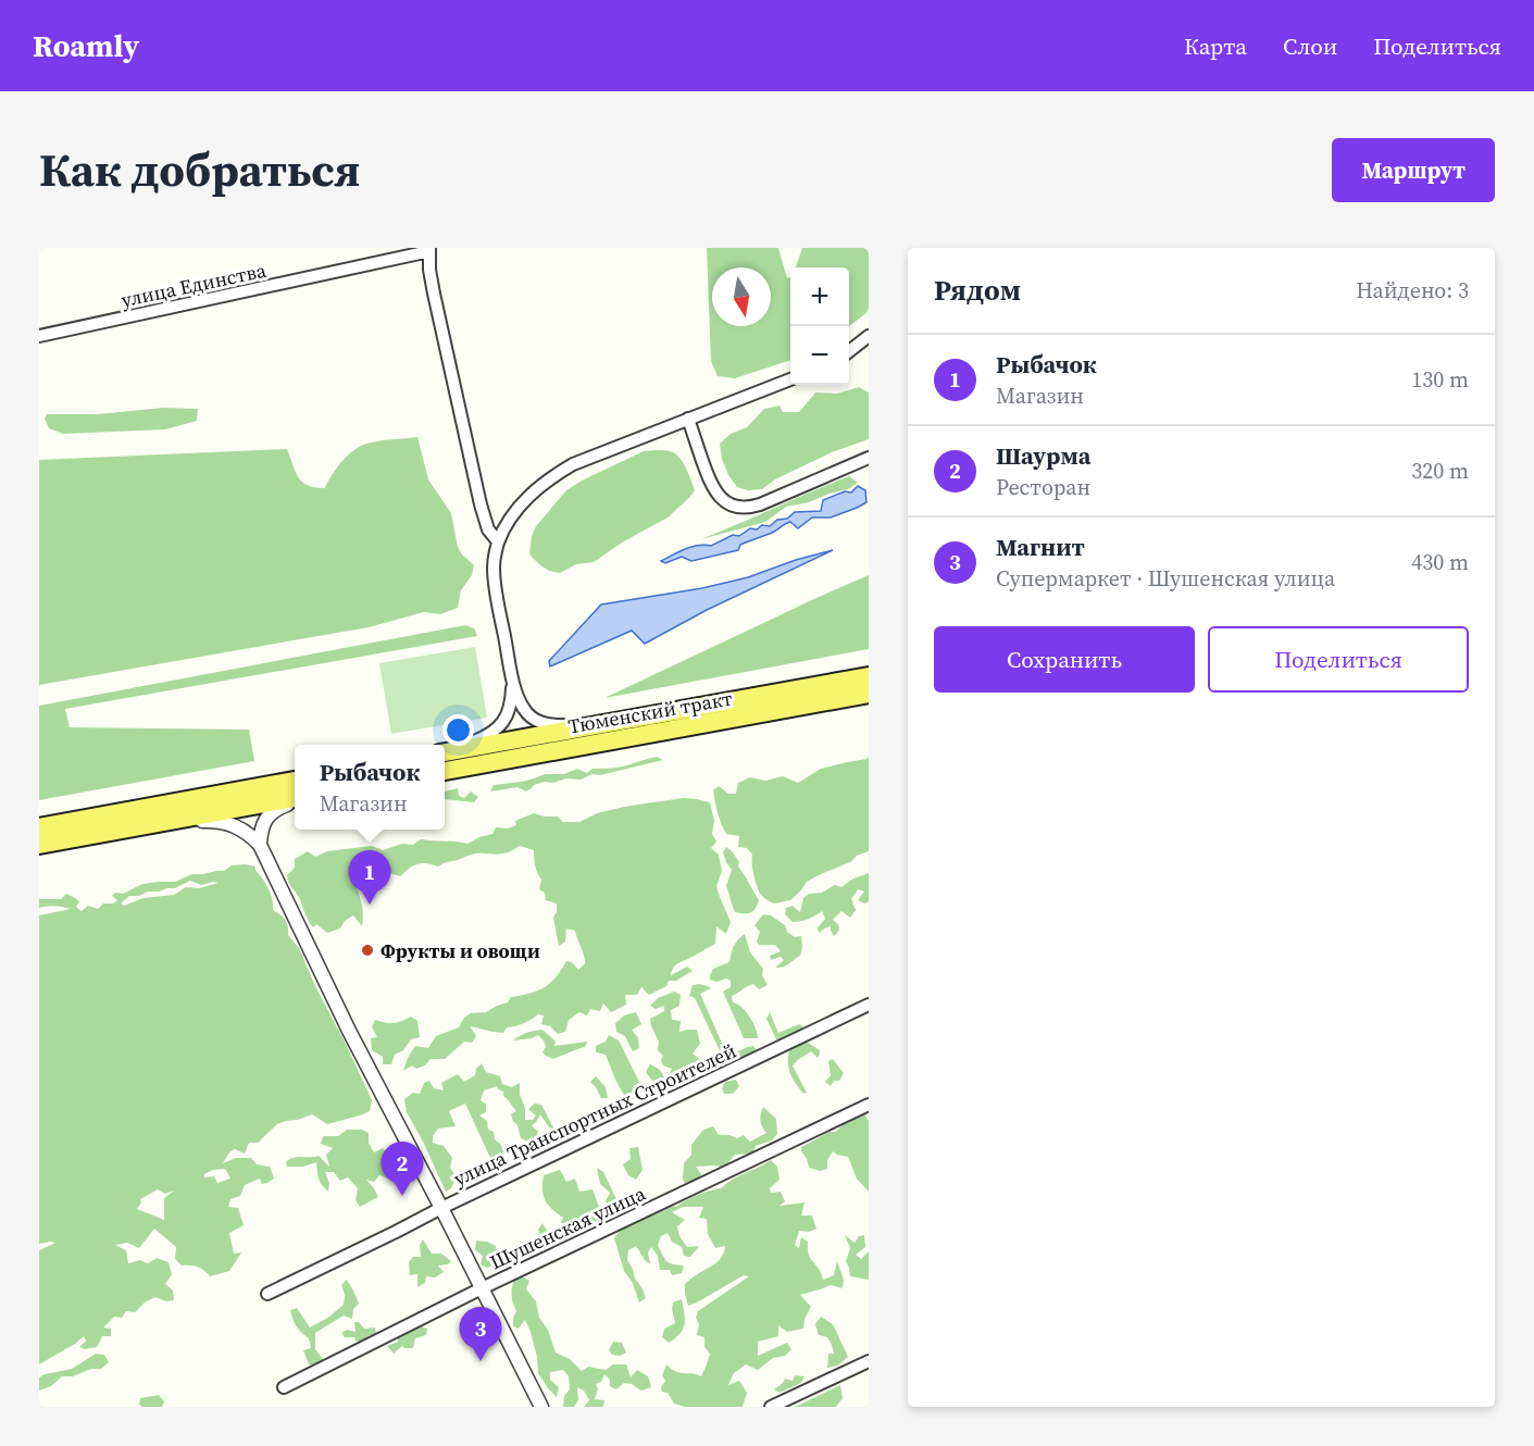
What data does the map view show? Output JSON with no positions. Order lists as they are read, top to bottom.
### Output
{
  "streets": {
    "main road": ["Тюменский тракт"],
    "street": ["улица Единства", "улица Транспортных Строителей", "Шушенская улица"]
  },
  "places": ["Фрукты и овощи"],
  "north": "bottom",
  "page": {
    "header": "Roamly",
    "nav": ["Карта", "Слои", "Поделиться"],
    "title": "Как добраться",
    "buttons": [
      "Маршрут",
      ["Сохранить", "Поделиться"]
    ],
    "heading": ["Рядом", "Найдено: 3"],
    "map_buttons": ["+", "−"],
    "list": [
      {
        "mark": "1",
        "name": "Рыбачок",
        "note": "Магазин",
        "value": "130 m"
      },
      {
        "mark": "2",
        "name": "Шаурма",
        "note": "Ресторан",
        "value": "320 m"
      },
      {
        "mark": "3",
        "name": "Магнит",
        "note": "Супермаркет · Шушенская улица",
        "value": "430 m"
      }
    ],
    "popup": ["Рыбачок", "Магазин"],
    "pins": ["1", "2", "3"]
  }
}
